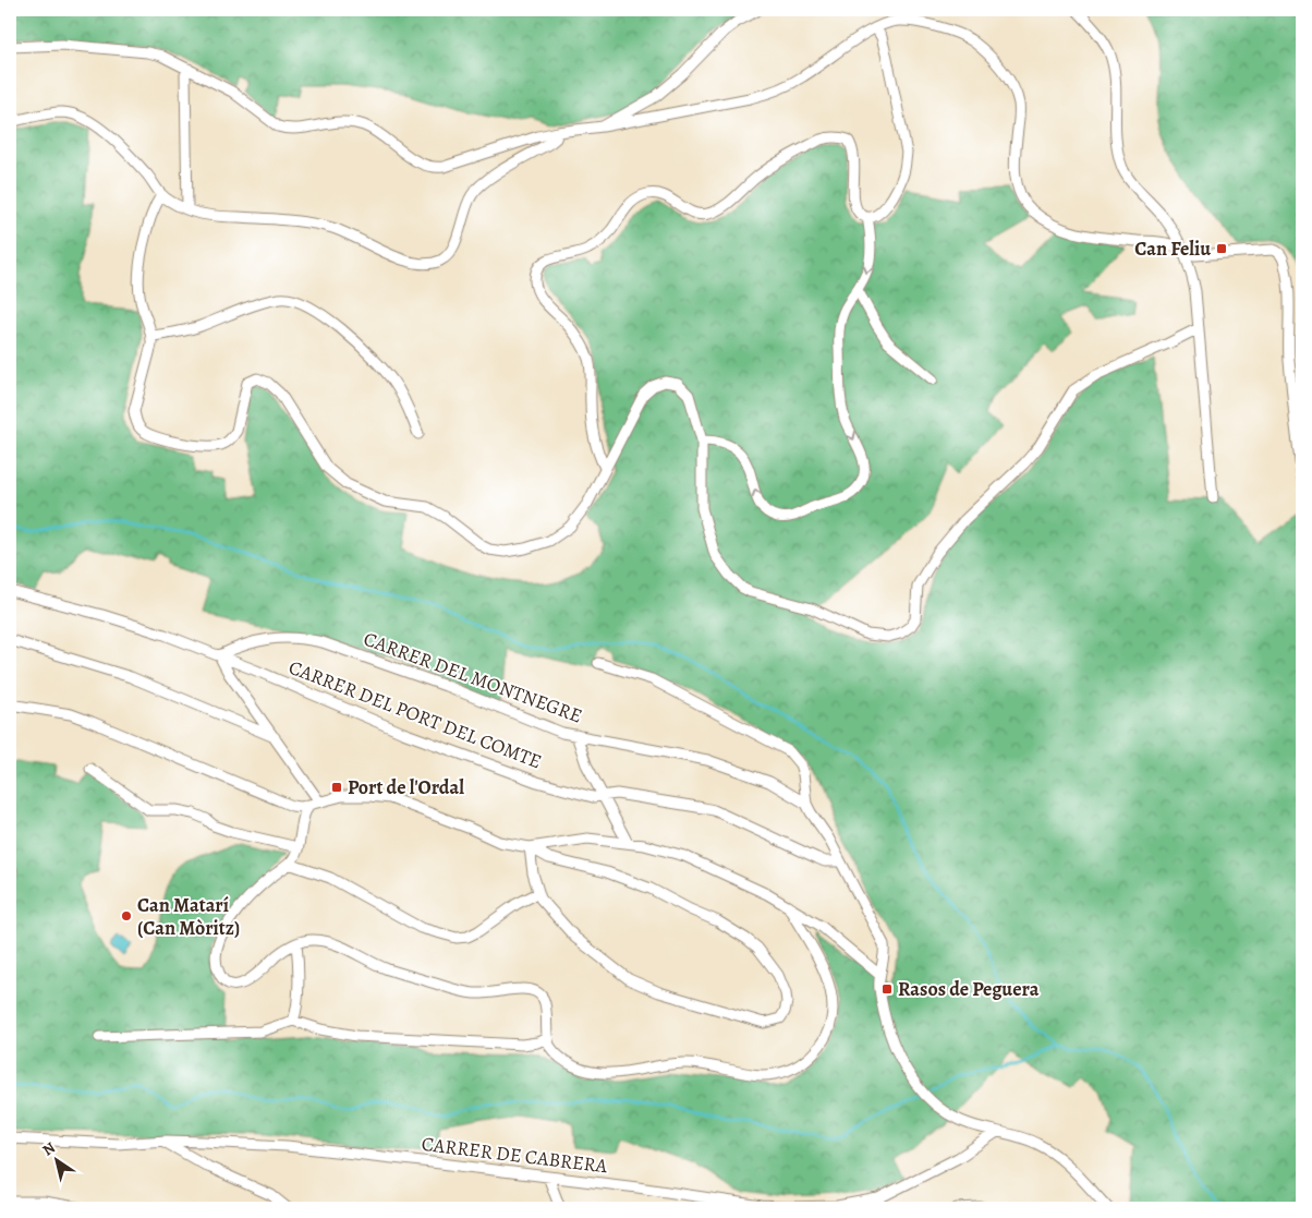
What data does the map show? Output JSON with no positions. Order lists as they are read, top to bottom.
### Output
{
  "streets": {
    "street": ["CARRER DEL MONTNEGRE", "CARRER DEL PORT DEL COMTE", "CARRER DE CABRERA"]
  },
  "crossings": [
    ["CARRER DEL MONTNEGRE", "CARRER DEL PORT DEL COMTE"]
  ],
  "places": {
    "transit": ["Can Feliu", "Port de l'Ordal", "Rasos de Peguera"],
    "other": ["Can Matarí (Can Mòritz)"]
  },
  "north": "top left"
}
